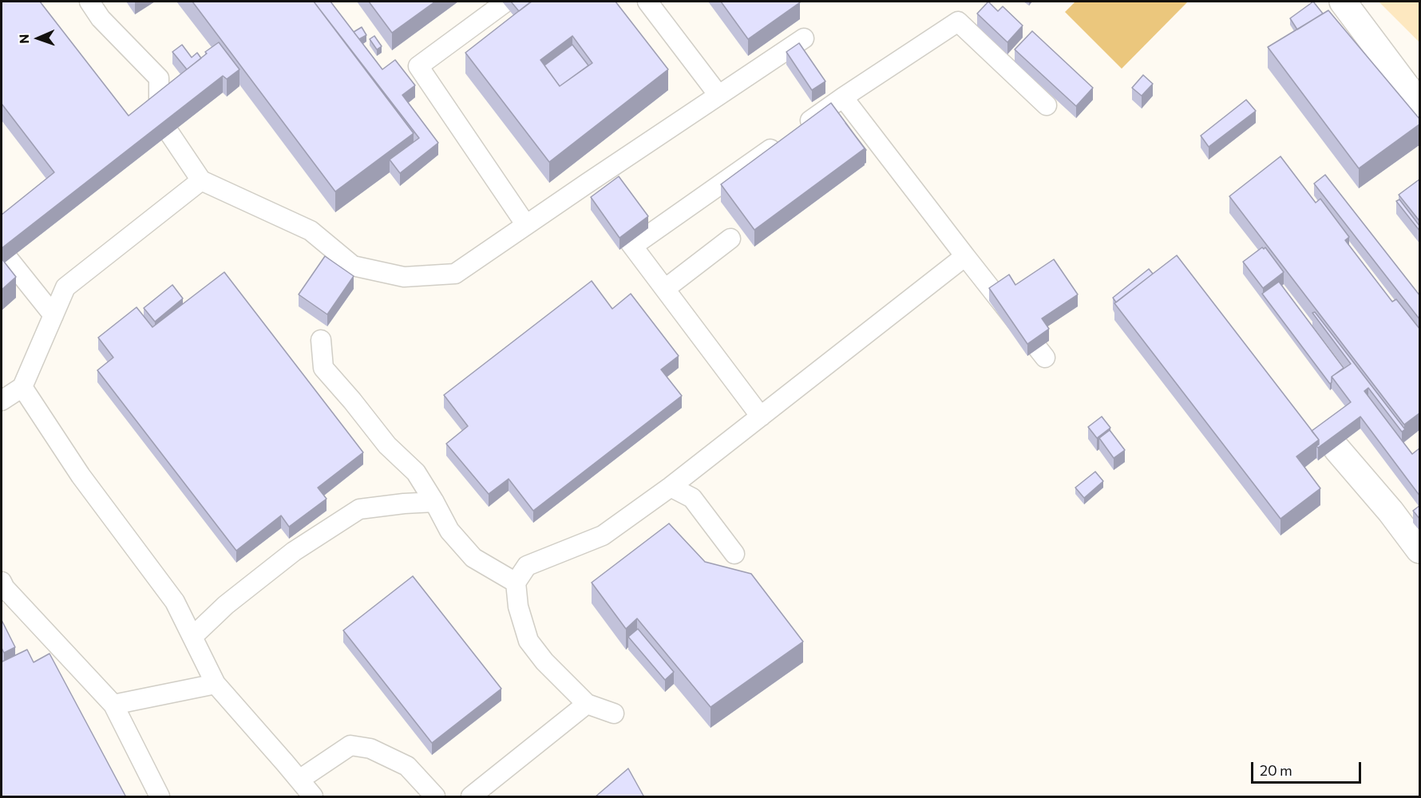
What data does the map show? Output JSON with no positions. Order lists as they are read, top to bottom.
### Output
{
  "scale_bar": "20 m",
  "north": "left"
}
